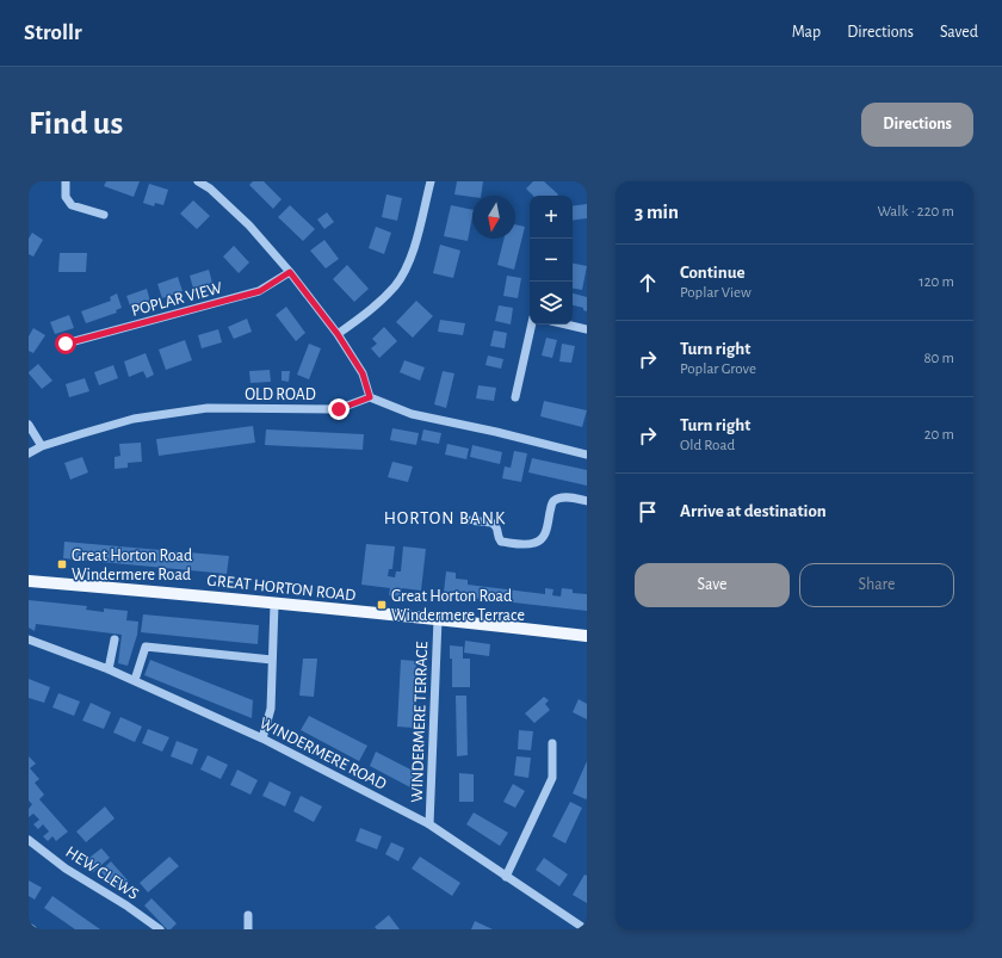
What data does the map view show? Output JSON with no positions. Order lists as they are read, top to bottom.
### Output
{
  "streets": {
    "main road": ["GREAT HORTON ROAD"],
    "street": [
      "POPLAR VIEW",
      "OLD ROAD",
      "WINDERMERE TERRACE",
      "WINDERMERE ROAD",
      "HEW CLEWS"
    ]
  },
  "crossings": [
    ["GREAT HORTON ROAD", "WINDERMERE TERRACE"],
    ["WINDERMERE TERRACE", "WINDERMERE ROAD"]
  ],
  "districts": ["HORTON BANK"],
  "places": {
    "transit": ["Great Horton Road Windermere Road", "Great Horton Road Windermere Terrace"]
  },
  "north": "bottom",
  "page": {
    "header": "Strollr",
    "nav": ["Map", "Directions", "Saved"],
    "buttons": [
      "Directions",
      ["Save", "Share"]
    ],
    "title": "Find us",
    "heading": ["3 min", "Walk · 220 m"],
    "map_buttons": ["+", "−"],
    "list": [
      ["Continue", "Poplar View", "120 m"],
      ["Turn right", "Poplar Grove", "80 m"],
      ["Turn right", "Old Road", "20 m"],
      "Arrive at destination"
    ]
  }
}
